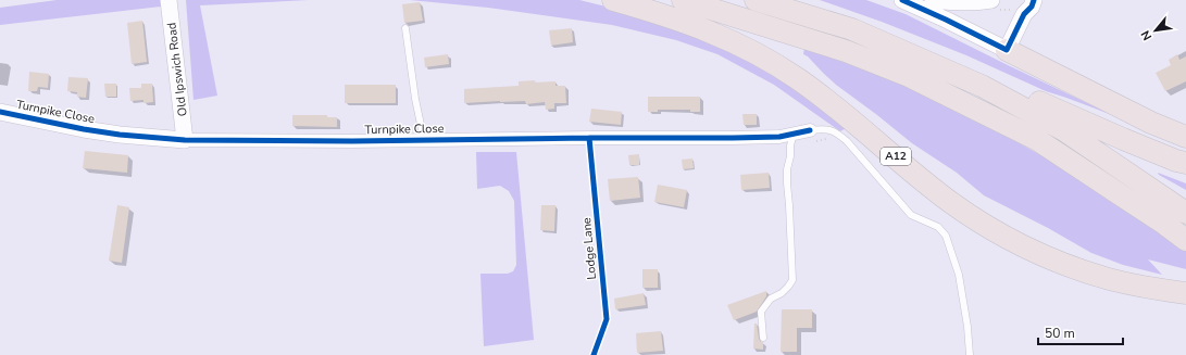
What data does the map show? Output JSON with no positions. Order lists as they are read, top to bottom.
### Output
{
  "streets": {
    "highway": ["A12"],
    "street": ["Old Ipswich Road", "Turnpike Close"],
    "lane": ["Lodge Lane"]
  },
  "crossings": [
    ["Old Ipswich Road", "Turnpike Close"],
    ["Turnpike Close", "Lodge Lane"]
  ],
  "scale_bar": "50 m",
  "north": "bottom left"
}
